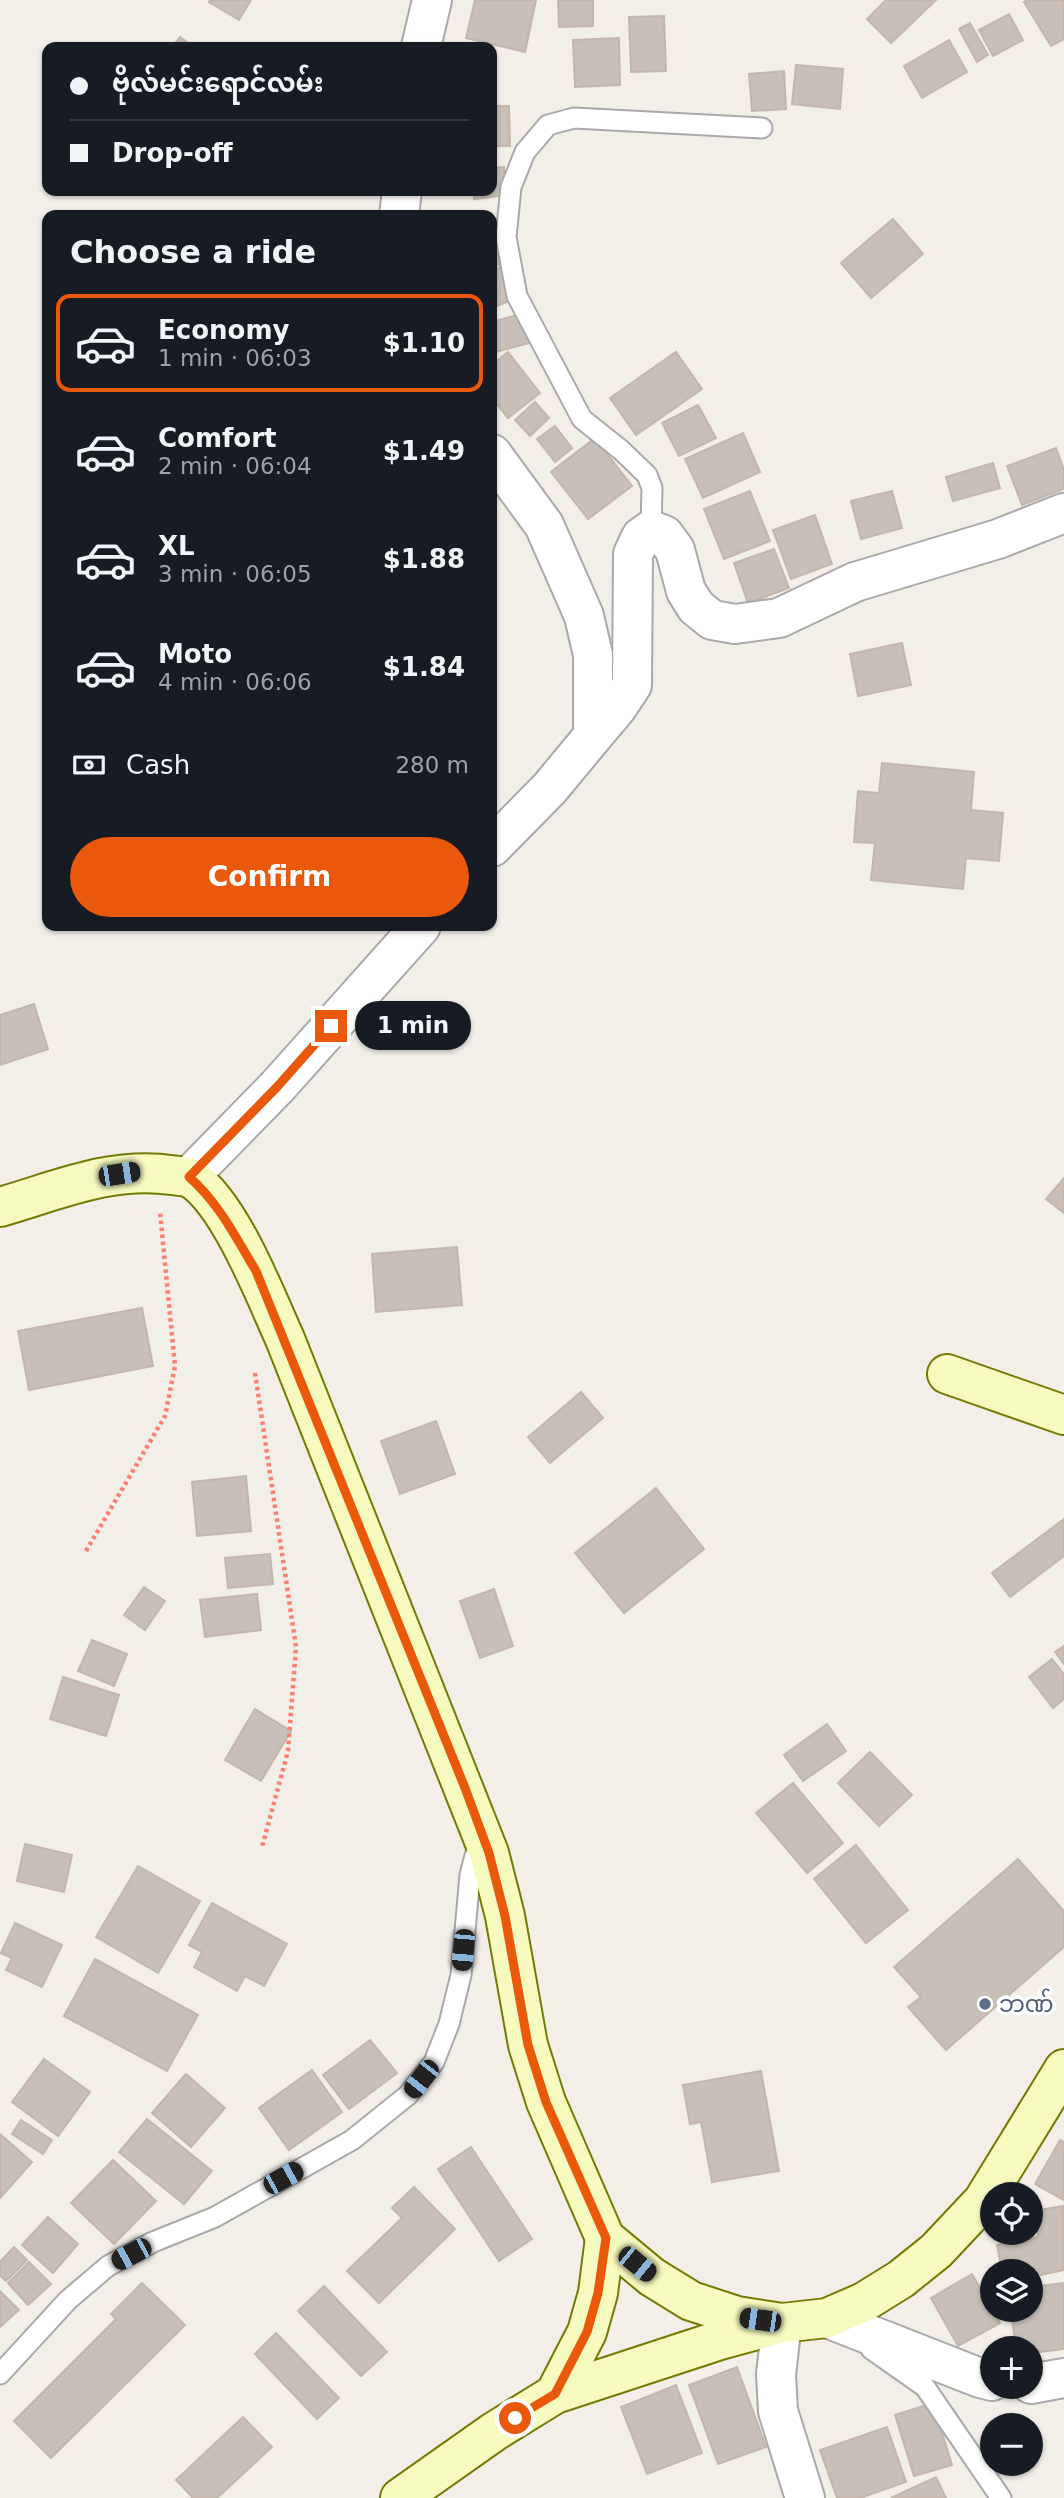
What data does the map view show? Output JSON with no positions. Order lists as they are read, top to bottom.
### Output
{
  "places": ["ဘဏ်"],
  "page": {
    "banner": ["ဗိုလ်‌မင်းရောင်‌လမ်း", "Drop-off"],
    "heading": "Choose a ride",
    "list": [
      {
        "name": "Economy",
        "note": "1 min · 06:03",
        "value": "$1.10"
      },
      {
        "name": "Comfort",
        "note": "2 min · 06:04",
        "value": "$1.49"
      },
      {
        "name": "XL",
        "note": "3 min · 06:05",
        "value": "$1.88"
      },
      {
        "name": "Moto",
        "note": "4 min · 06:06",
        "value": "$1.84"
      }
    ],
    "pay": ["Cash", "280 m"],
    "buttons": "Confirm",
    "bubble": "1 min",
    "map_buttons": ["+", "−"]
  }
}
